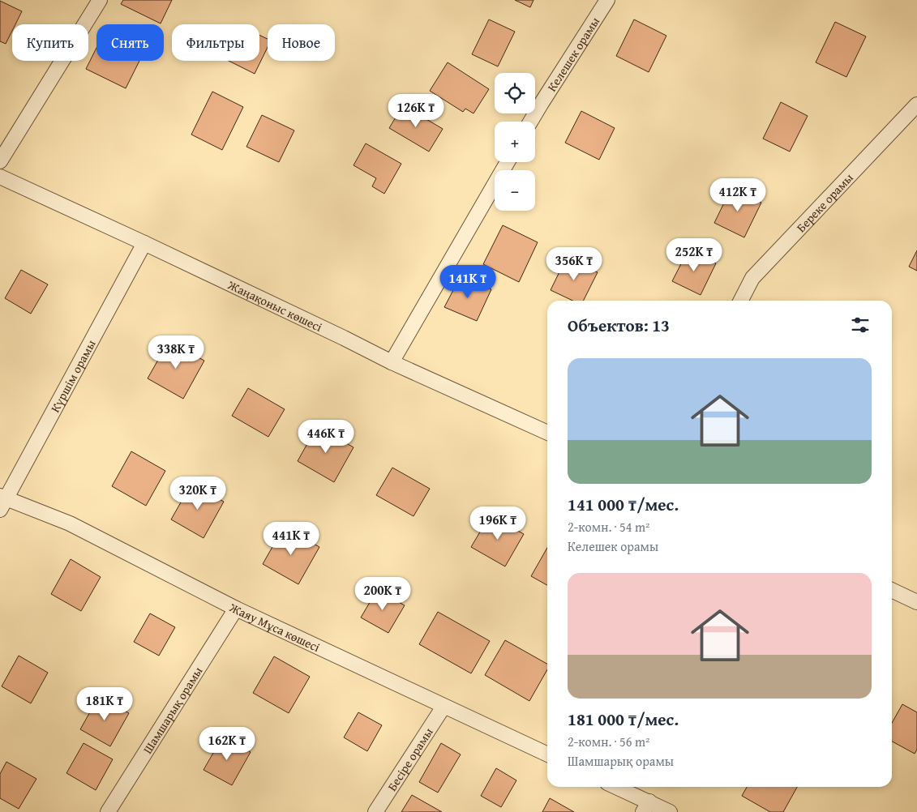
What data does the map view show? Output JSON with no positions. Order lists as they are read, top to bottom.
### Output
{
  "streets": {
    "street": [
      "Келешек орамы",
      "Береке орамы",
      "Жаңақоныс көшесі",
      "Күршім орамы",
      "Жаяу Мұса көшесі",
      "Шамшарық орамы",
      "Бесіре орамы"
    ]
  },
  "crossings": [
    ["Жаңақоныс көшесі", "Күршім орамы"],
    ["Күршім орамы", "Жаяу Мұса көшесі"],
    ["Жаяу Мұса көшесі", "Шамшарық орамы"],
    ["Жаяу Мұса көшесі", "Бесіре орамы"]
  ],
  "page": {
    "chip": [
      "Купить",
      "Снять",
      "Фильтры",
      "Новое"
    ],
    "map_buttons": ["+", "−"],
    "price": [
      "126K ₸",
      "412K ₸",
      "252K ₸",
      "356K ₸",
      "141K ₸",
      "338K ₸",
      "446K ₸",
      "320K ₸",
      "196K ₸",
      "441K ₸",
      "200K ₸",
      "181K ₸",
      "162K ₸"
    ],
    "heading": "Объектов: 13",
    "list": [
      {
        "name": "141 000 ₸/мес.",
        "note": "2-комн. · 54 m² · Келешек орамы"
      },
      {
        "name": "181 000 ₸/мес.",
        "note": "2-комн. · 56 m² · Шамшарық орамы"
      }
    ]
  }
}
